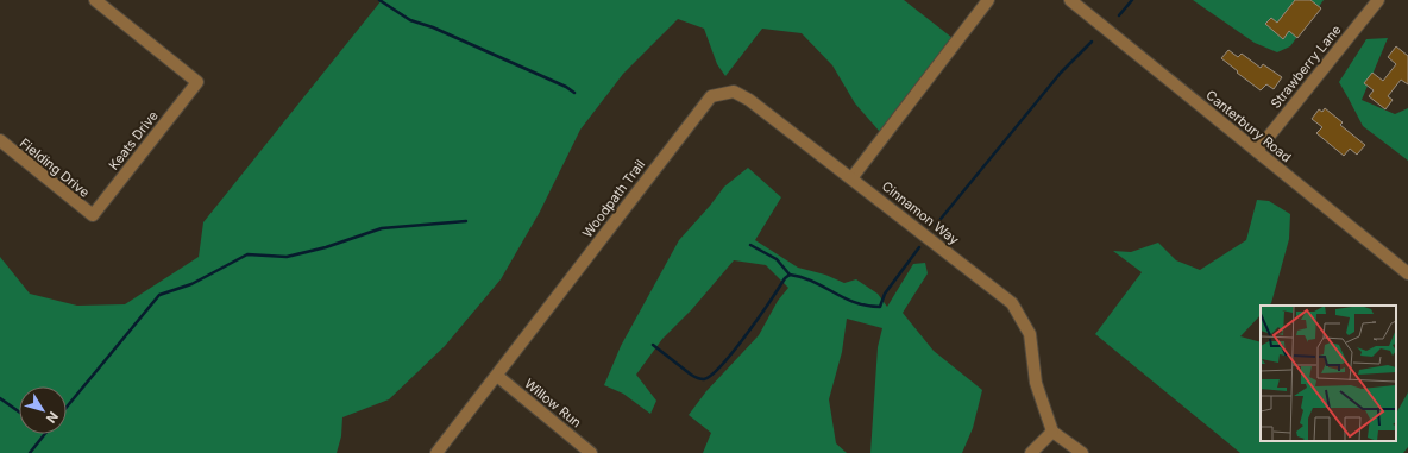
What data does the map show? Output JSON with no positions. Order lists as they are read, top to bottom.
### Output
{
  "streets": {
    "street": [
      "Strawberry Lane",
      "Canterbury Road",
      "Keats Drive",
      "Fielding Drive",
      "Woodpath Trail",
      "Cinnamon Way",
      "Willow Run"
    ]
  },
  "crossings": [
    ["Strawberry Lane", "Canterbury Road"],
    ["Keats Drive", "Fielding Drive"],
    ["Woodpath Trail", "Cinnamon Way"],
    ["Woodpath Trail", "Willow Run"]
  ],
  "north": "bottom right"
}
